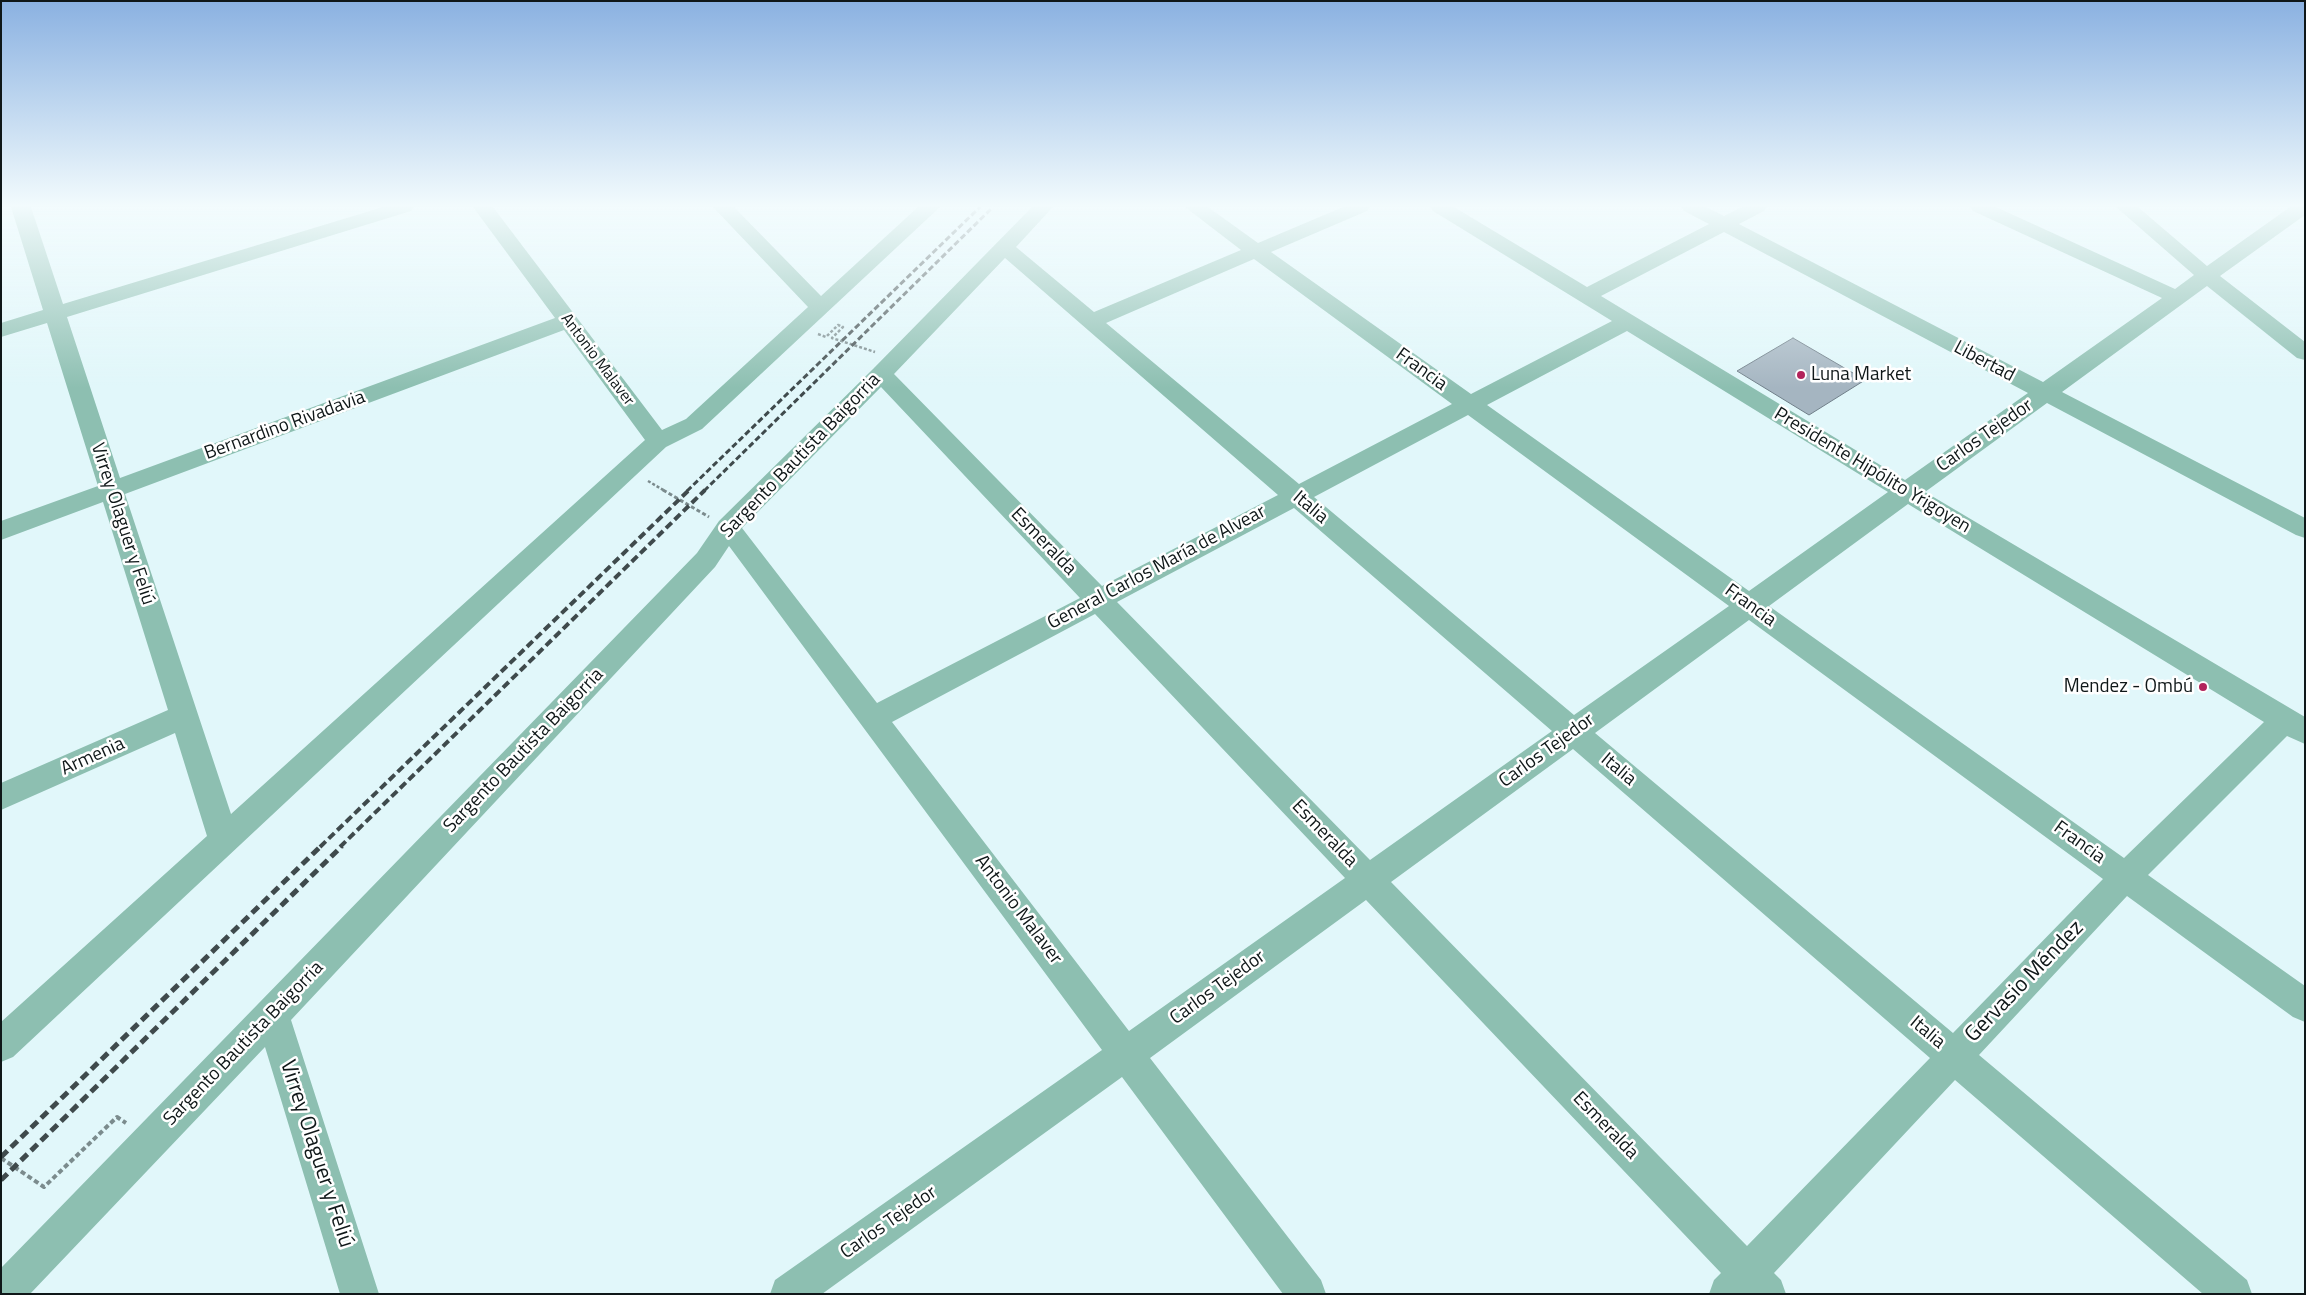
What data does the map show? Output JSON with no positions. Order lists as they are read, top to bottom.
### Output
{
  "streets": {
    "street": [
      "Antonio Malaver",
      "Libertad",
      "Francia",
      "Bernardino Rivadavia",
      "Carlos Tejedor",
      "Sargento Bautista Baigorria",
      "Presidente Hipólito Yrigoyen",
      "Italia",
      "Virrey Olaguer y Feliú",
      "Esmeralda",
      "General Carlos María de Alvear",
      "Armenia",
      "Gervasio Méndez"
    ]
  },
  "crossings": [
    ["Antonio Malaver", "Bernardino Rivadavia"],
    ["Antonio Malaver", "Carlos Tejedor"],
    ["Antonio Malaver", "Sargento Bautista Baigorria"],
    ["Antonio Malaver", "General Carlos María de Alvear"],
    ["Libertad", "Carlos Tejedor"],
    ["Francia", "Carlos Tejedor"],
    ["Francia", "General Carlos María de Alvear"],
    ["Francia", "Gervasio Méndez"],
    ["Bernardino Rivadavia", "Virrey Olaguer y Feliú"],
    ["Carlos Tejedor", "Presidente Hipólito Yrigoyen"],
    ["Carlos Tejedor", "Italia"],
    ["Carlos Tejedor", "Esmeralda"],
    ["Sargento Bautista Baigorria", "Virrey Olaguer y Feliú"],
    ["Sargento Bautista Baigorria", "Esmeralda"],
    ["Presidente Hipólito Yrigoyen", "General Carlos María de Alvear"],
    ["Presidente Hipólito Yrigoyen", "Gervasio Méndez"],
    ["Italia", "General Carlos María de Alvear"],
    ["Italia", "Gervasio Méndez"],
    ["Virrey Olaguer y Feliú", "Armenia"],
    ["Esmeralda", "General Carlos María de Alvear"],
    ["Esmeralda", "Gervasio Méndez"]
  ],
  "places": ["Luna Market", "Mendez - Ombú"]
}
